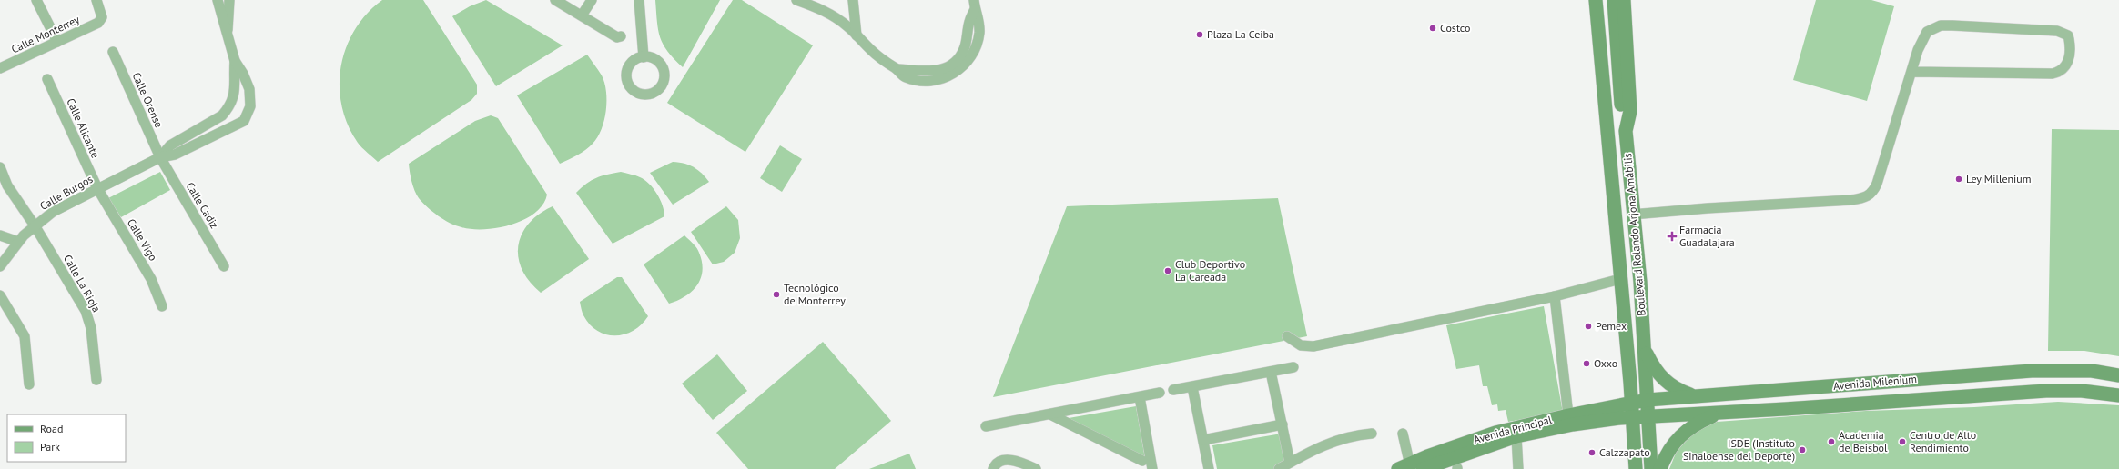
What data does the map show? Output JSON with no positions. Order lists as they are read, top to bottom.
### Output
{
  "streets": {
    "street": [
      "Calle Monterrey",
      "Calle Orense",
      "Calle Alicante",
      "Calle Burgos",
      "Calle Cadiz",
      "Boulevard Rolando Arjona Amábilis",
      "Calle Vigo",
      "Calle La Rioja",
      "Avenida Milenium",
      "Avenida Principal"
    ]
  },
  "crossings": [
    ["Calle Orense", "Calle Burgos"],
    ["Calle Orense", "Calle Cadiz"],
    ["Calle Alicante", "Calle Burgos"],
    ["Calle Alicante", "Calle Vigo"],
    ["Calle Burgos", "Calle Cadiz"],
    ["Calle Burgos", "Calle Vigo"],
    ["Calle Burgos", "Calle La Rioja"],
    ["Boulevard Rolando Arjona Amábilis", "Avenida Milenium"],
    ["Boulevard Rolando Arjona Amábilis", "Avenida Principal"],
    ["Avenida Milenium", "Avenida Principal"]
  ],
  "places": {
    "other": [
      "Costco",
      "Plaza La Ceiba",
      "Ley Millenium",
      "Club Deportivo La Careada",
      "Tecnológico de Monterrey",
      "Pemex",
      "Oxxo",
      "Academia de Beisbol",
      "Centro de Alto Rendimiento",
      "ISDE (Instituto Sinaloense del Deporte)",
      "Calzzapato"
    ],
    "health": ["Farmacia Guadalajara"]
  },
  "legend": ["Road", "Park"]
}
